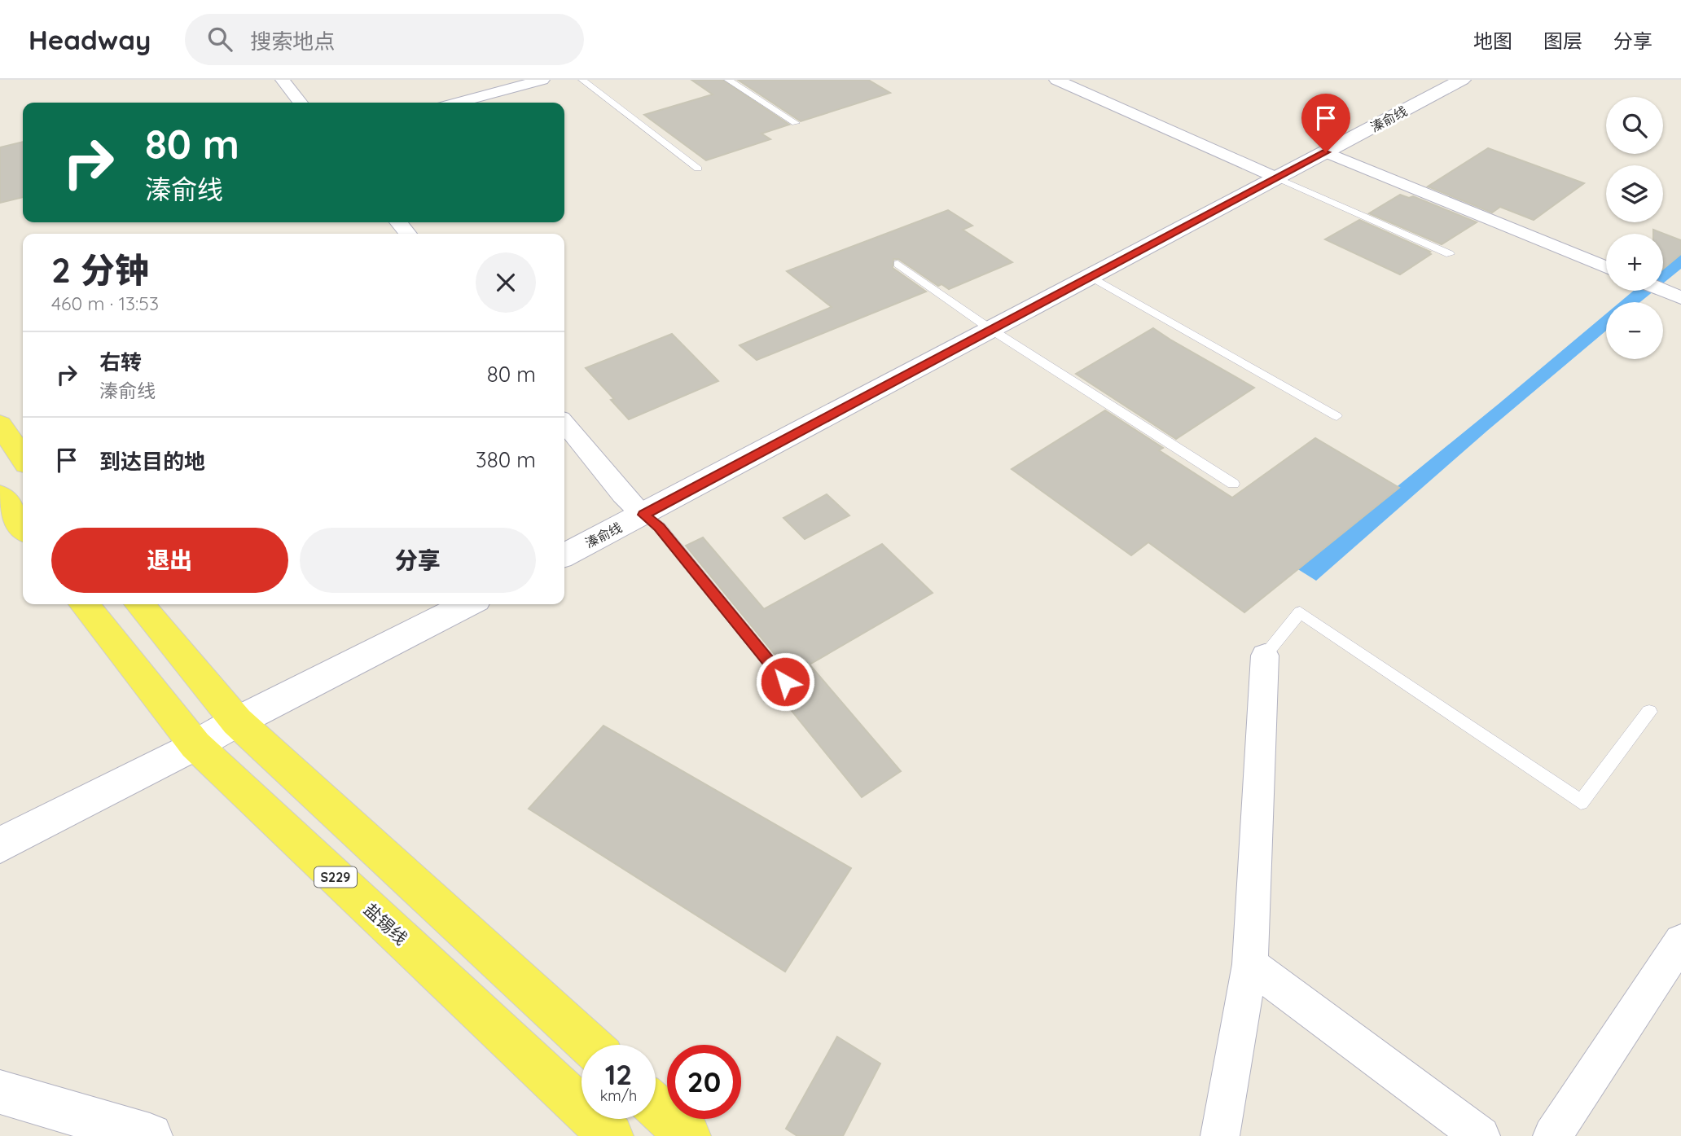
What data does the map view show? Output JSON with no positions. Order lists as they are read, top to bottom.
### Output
{
  "streets": {
    "main road": ["溱俞线", "S229", "盐锡线"]
  },
  "page": {
    "header": "Headway",
    "search": "搜索地点",
    "nav": ["地图", "图层", "分享"],
    "map_buttons": ["+", "−"],
    "turn": ["80 m", "溱俞线"],
    "heading": ["2 分钟", "460 m · 13:53"],
    "list": [
      {
        "name": "右转",
        "note": "溱俞线",
        "value": "80 m"
      },
      {
        "name": "到达目的地",
        "value": "380 m"
      }
    ],
    "buttons": ["退出", "分享"],
    "speed": "12 km/h",
    "limit": "20"
  }
}
